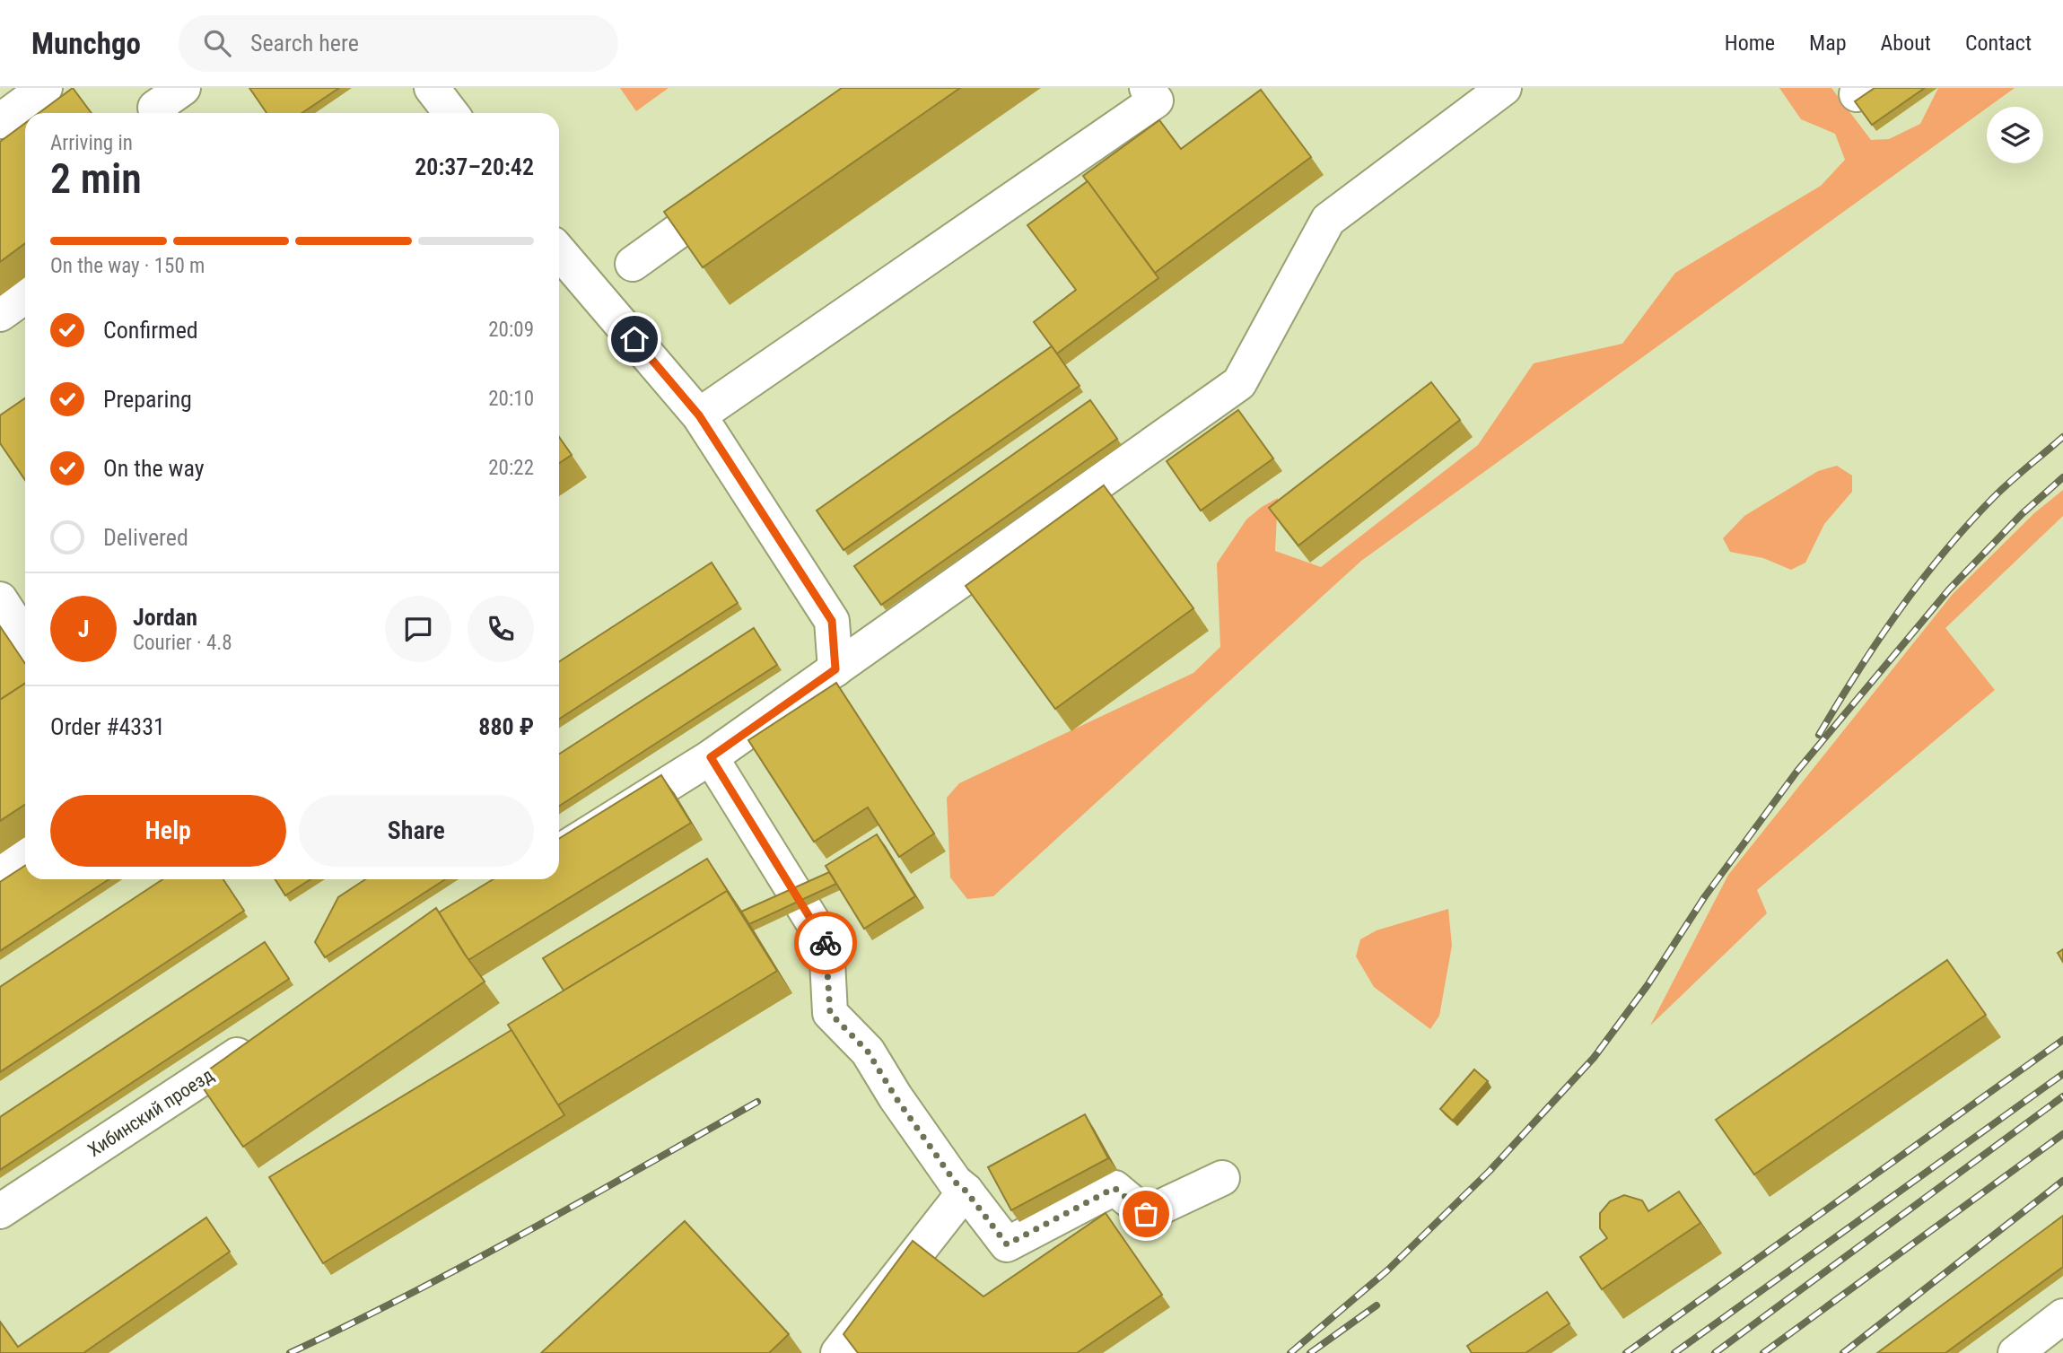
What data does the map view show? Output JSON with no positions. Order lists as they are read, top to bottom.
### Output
{
  "streets": {
    "street": ["Хибинский проезд"]
  },
  "page": {
    "header": "Munchgo",
    "search": "Search here",
    "nav": [
      "Home",
      "Map",
      "About",
      "Contact"
    ],
    "heading": ["2 min", "Arriving in", "20:37–20:42"],
    "panel": [
      "Jordan",
      "Courier · 4.8",
      "Order #4331",
      "880 ₽"
    ],
    "bar": "On the way · 150 m",
    "list": [
      ["Confirmed", "20:09"],
      ["Preparing", "20:10"],
      ["On the way", "20:22"],
      "Delivered"
    ],
    "round": "J",
    "buttons": ["Help", "Share"]
  }
}
